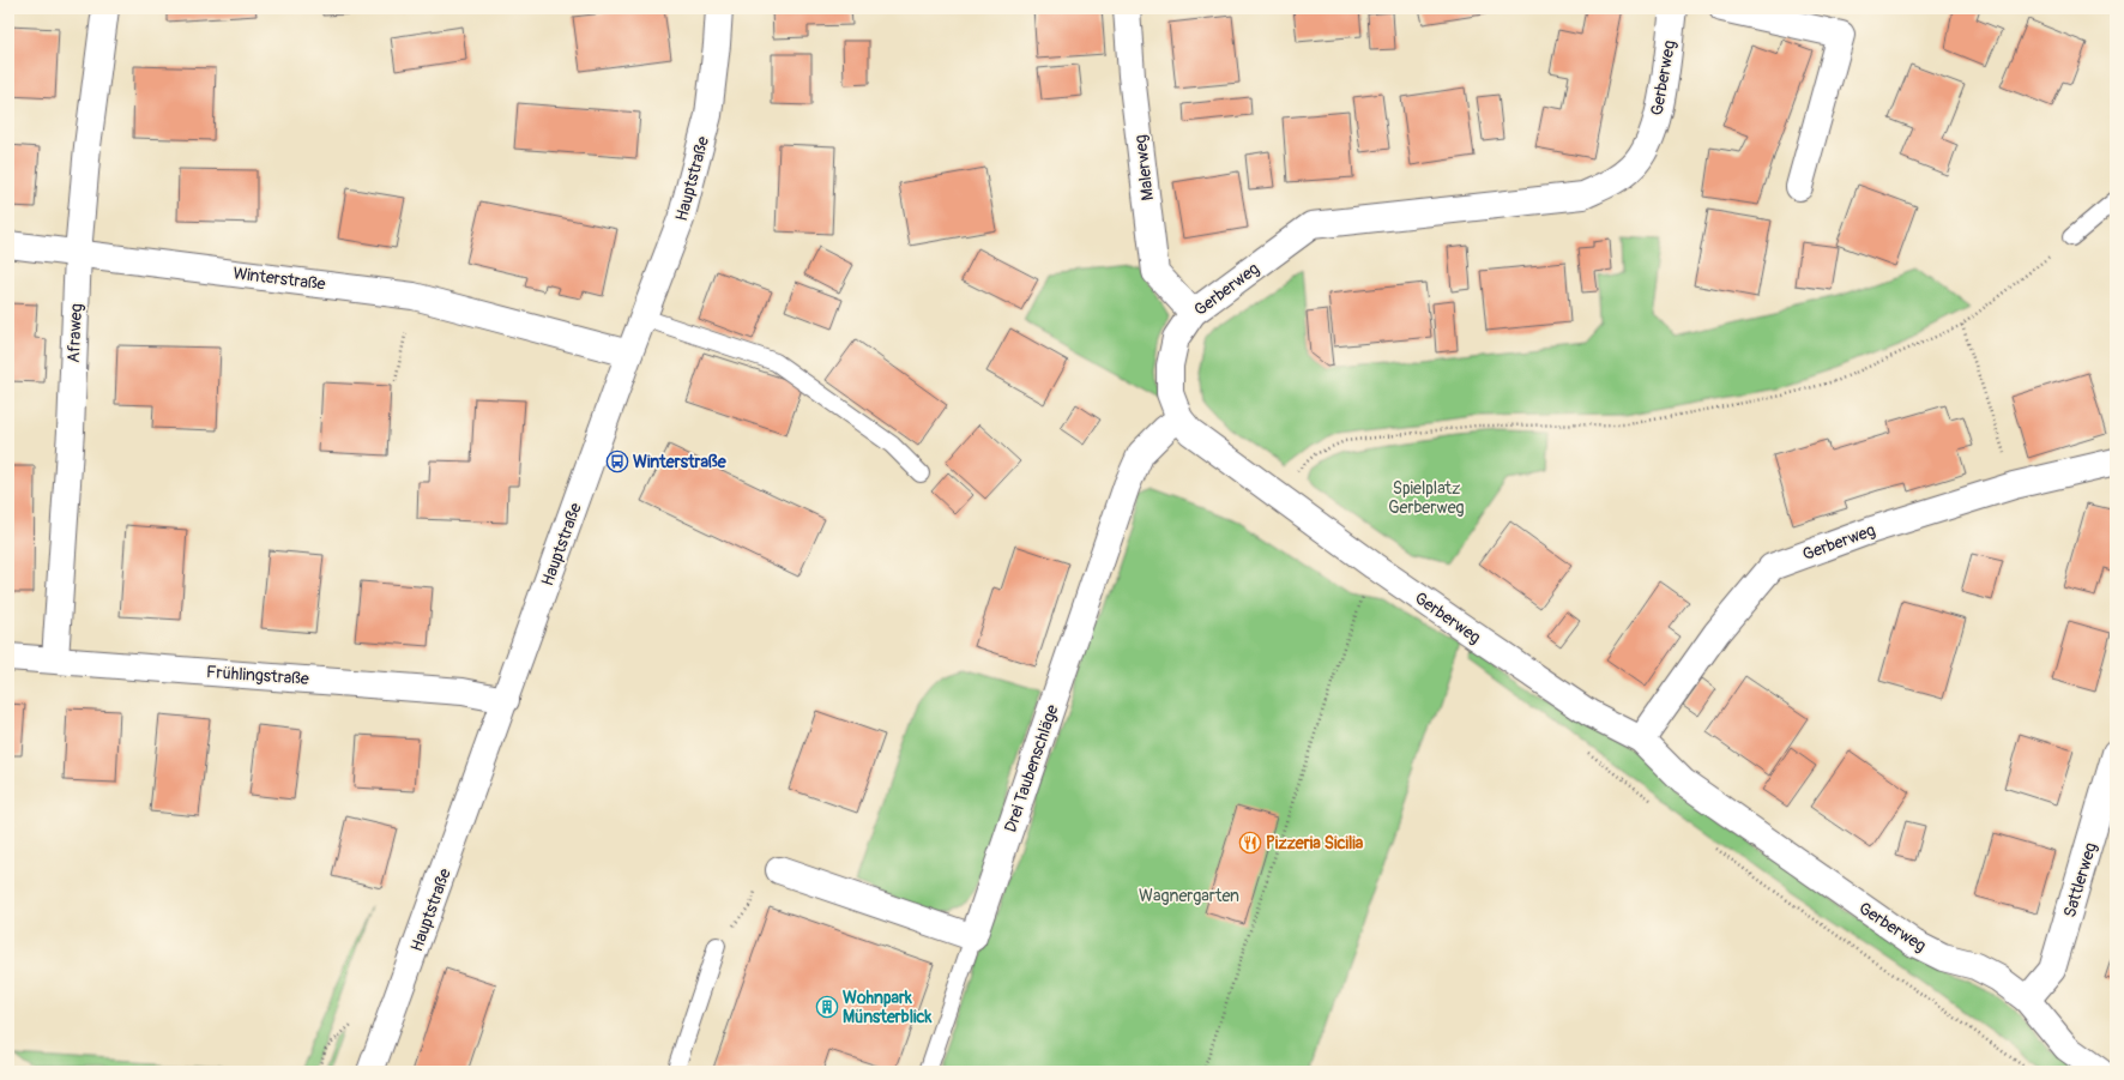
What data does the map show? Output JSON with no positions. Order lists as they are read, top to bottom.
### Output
{
  "streets": {
    "street": [
      "Gerberweg",
      "Malerweg",
      "Hauptstraße",
      "Winterstraße",
      "Afraweg",
      "Frühlingstraße",
      "Drei Taubenschläge",
      "Sattlerweg"
    ]
  },
  "crossings": [
    ["Gerberweg", "Malerweg"],
    ["Gerberweg", "Drei Taubenschläge"],
    ["Gerberweg", "Sattlerweg"],
    ["Hauptstraße", "Winterstraße"],
    ["Hauptstraße", "Frühlingstraße"],
    ["Winterstraße", "Afraweg"],
    ["Afraweg", "Frühlingstraße"]
  ],
  "parks": ["Spielplatz Gerberweg", "Wagnergarten"],
  "places": {
    "bus stop": ["Winterstraße"],
    "restaurant": ["Pizzeria Sicilia"],
    "building": ["Wohnpark Münsterblick"]
  }
}
